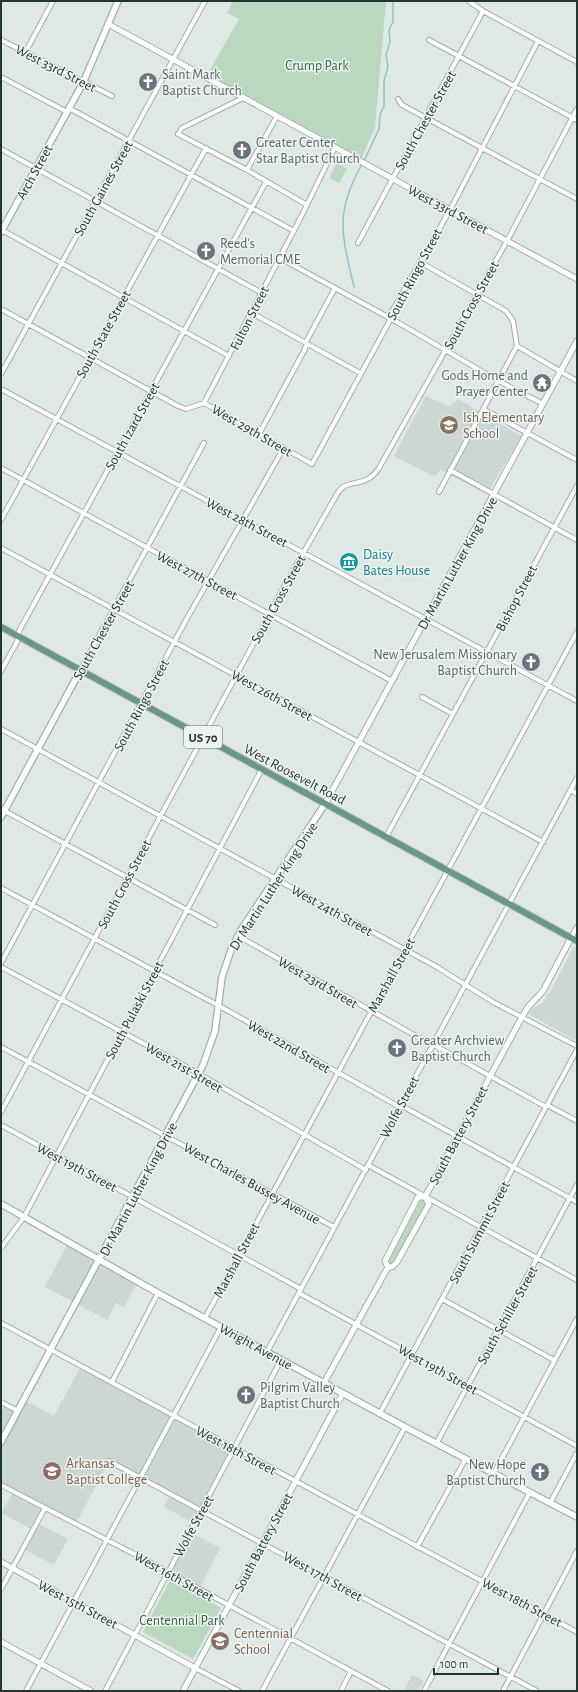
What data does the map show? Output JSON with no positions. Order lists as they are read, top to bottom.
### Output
{
  "streets": {
    "main road": [
      "South Chester Street",
      "Arch Street",
      "Dr Martin Luther King Drive",
      "US 70",
      "West Roosevelt Road",
      "Wright Avenue"
    ],
    "street": [
      "West 33rd Street",
      "South Gaines Street",
      "South Ringo Street",
      "South Cross Street",
      "Fulton Street",
      "South State Street",
      "South Izard Street",
      "West 29th Street",
      "West 28th Street",
      "West 27th Street",
      "Bishop Street",
      "West 26th Street",
      "West 24th Street",
      "Marshall Street",
      "West 23rd Street",
      "South Pulaski Street",
      "West 22nd Street",
      "West 21st Street",
      "Wolfe Street",
      "South Battery Street",
      "West 19th Street",
      "West Charles Bussey Avenue",
      "South Summit Street",
      "South Schiller Street",
      "West 18th Street",
      "West 16th Street",
      "West 17th Street",
      "West 15th Street"
    ]
  },
  "crossings": [
    ["West 33rd Street", "South Chester Street"],
    ["West 33rd Street", "Arch Street"],
    ["West 33rd Street", "South Gaines Street"],
    ["West 33rd Street", "South Ringo Street"],
    ["West 33rd Street", "South Cross Street"],
    ["West 33rd Street", "Fulton Street"],
    ["South Chester Street", "West 28th Street"],
    ["South Chester Street", "West 27th Street"],
    ["South Chester Street", "West 26th Street"],
    ["South Chester Street", "West Roosevelt Road"],
    ["South Chester Street", "West 24th Street"],
    ["South Gaines Street", "West 29th Street"],
    ["South Ringo Street", "West 29th Street"],
    ["South Ringo Street", "West 28th Street"],
    ["South Ringo Street", "West 27th Street"],
    ["South Ringo Street", "West 26th Street"],
    ["South Ringo Street", "West Roosevelt Road"],
    ["South Ringo Street", "West 24th Street"],
    ["South Ringo Street", "West 22nd Street"],
    ["South Cross Street", "West 28th Street"],
    ["South Cross Street", "West 27th Street"],
    ["South Cross Street", "West 26th Street"],
    ["South Cross Street", "West Roosevelt Road"],
    ["South Cross Street", "West 24th Street"],
    ["South Cross Street", "West 22nd Street"],
    ["South Cross Street", "West 21st Street"],
    ["South Cross Street", "West Charles Bussey Avenue"],
    ["Fulton Street", "West 29th Street"],
    ["South State Street", "West 29th Street"],
    ["South State Street", "West 28th Street"],
    ["South State Street", "West 27th Street"],
    ["South Izard Street", "West 29th Street"],
    ["South Izard Street", "West 28th Street"],
    ["South Izard Street", "West 27th Street"],
    ["South Izard Street", "West 26th Street"],
    ["South Izard Street", "West Roosevelt Road"],
    ["West 28th Street", "Dr Martin Luther King Drive"],
    ["West 28th Street", "Bishop Street"],
    ["West 28th Street", "Marshall Street"],
    ["Dr Martin Luther King Drive", "West 27th Street"],
    ["Dr Martin Luther King Drive", "West 26th Street"],
    ["Dr Martin Luther King Drive", "West Roosevelt Road"],
    ["Dr Martin Luther King Drive", "West 24th Street"],
    ["Dr Martin Luther King Drive", "West 23rd Street"],
    ["Dr Martin Luther King Drive", "West 22nd Street"],
    ["Dr Martin Luther King Drive", "West 21st Street"],
    ["Dr Martin Luther King Drive", "West 19th Street"],
    ["Dr Martin Luther King Drive", "West Charles Bussey Avenue"],
    ["Dr Martin Luther King Drive", "Wright Avenue"],
    ["Dr Martin Luther King Drive", "West 18th Street"],
    ["Bishop Street", "West 26th Street"],
    ["Bishop Street", "West Roosevelt Road"],
    ["West 26th Street", "Marshall Street"],
    ["West 26th Street", "Wolfe Street"],
    ["West Roosevelt Road", "Marshall Street"],
    ["West Roosevelt Road", "South Pulaski Street"],
    ["West Roosevelt Road", "Wolfe Street"],
    ["West Roosevelt Road", "South Battery Street"],
    ["West 24th Street", "Marshall Street"],
    ["West 24th Street", "South Pulaski Street"],
    ["West 24th Street", "Wolfe Street"],
    ["West 24th Street", "South Battery Street"],
    ["Marshall Street", "West 23rd Street"],
    ["Marshall Street", "West 22nd Street"],
    ["Marshall Street", "West 21st Street"],
    ["Marshall Street", "West 19th Street"],
    ["Marshall Street", "West Charles Bussey Avenue"],
    ["Marshall Street", "Wright Avenue"],
    ["West 23rd Street", "Wolfe Street"],
    ["West 23rd Street", "South Battery Street"],
    ["West 23rd Street", "South Summit Street"],
    ["South Pulaski Street", "West 22nd Street"],
    ["South Pulaski Street", "West 21st Street"],
    ["South Pulaski Street", "West 19th Street"],
    ["South Pulaski Street", "West Charles Bussey Avenue"],
    ["South Pulaski Street", "Wright Avenue"],
    ["West 22nd Street", "Wolfe Street"],
    ["West 22nd Street", "South Battery Street"],
    ["West 22nd Street", "South Summit Street"],
    ["West 22nd Street", "South Schiller Street"],
    ["West 21st Street", "Wolfe Street"],
    ["Wolfe Street", "West 19th Street"],
    ["Wolfe Street", "West Charles Bussey Avenue"],
    ["Wolfe Street", "Wright Avenue"],
    ["Wolfe Street", "West 18th Street"],
    ["Wolfe Street", "West 16th Street"],
    ["Wolfe Street", "West 17th Street"],
    ["Wolfe Street", "West 15th Street"],
    ["South Battery Street", "West 19th Street"],
    ["South Battery Street", "Wright Avenue"],
    ["South Battery Street", "West 18th Street"],
    ["South Battery Street", "West 16th Street"],
    ["South Battery Street", "West 17th Street"],
    ["South Battery Street", "West 15th Street"],
    ["West 19th Street", "South Summit Street"],
    ["West 19th Street", "South Schiller Street"],
    ["South Summit Street", "Wright Avenue"],
    ["South Schiller Street", "Wright Avenue"]
  ],
  "parks": ["Crump Park", "Centennial Park"],
  "places": {
    "church": [
      "Saint Mark Baptist Church",
      "Greater Center Star Baptist Church",
      "Reed's Memorial CME",
      "New Jerusalem Missionary Baptist Church",
      "Greater Archview Baptist Church",
      "Pilgrim Valley Baptist Church",
      "New Hope Baptist Church"
    ],
    "temple": ["Gods Home and Prayer Center"],
    "school or university": ["Ish Elementary School", "Arkansas Baptist College", "Centennial School"],
    "museum": ["Daisy Bates House"]
  },
  "scale_bar": "100 m"
}
